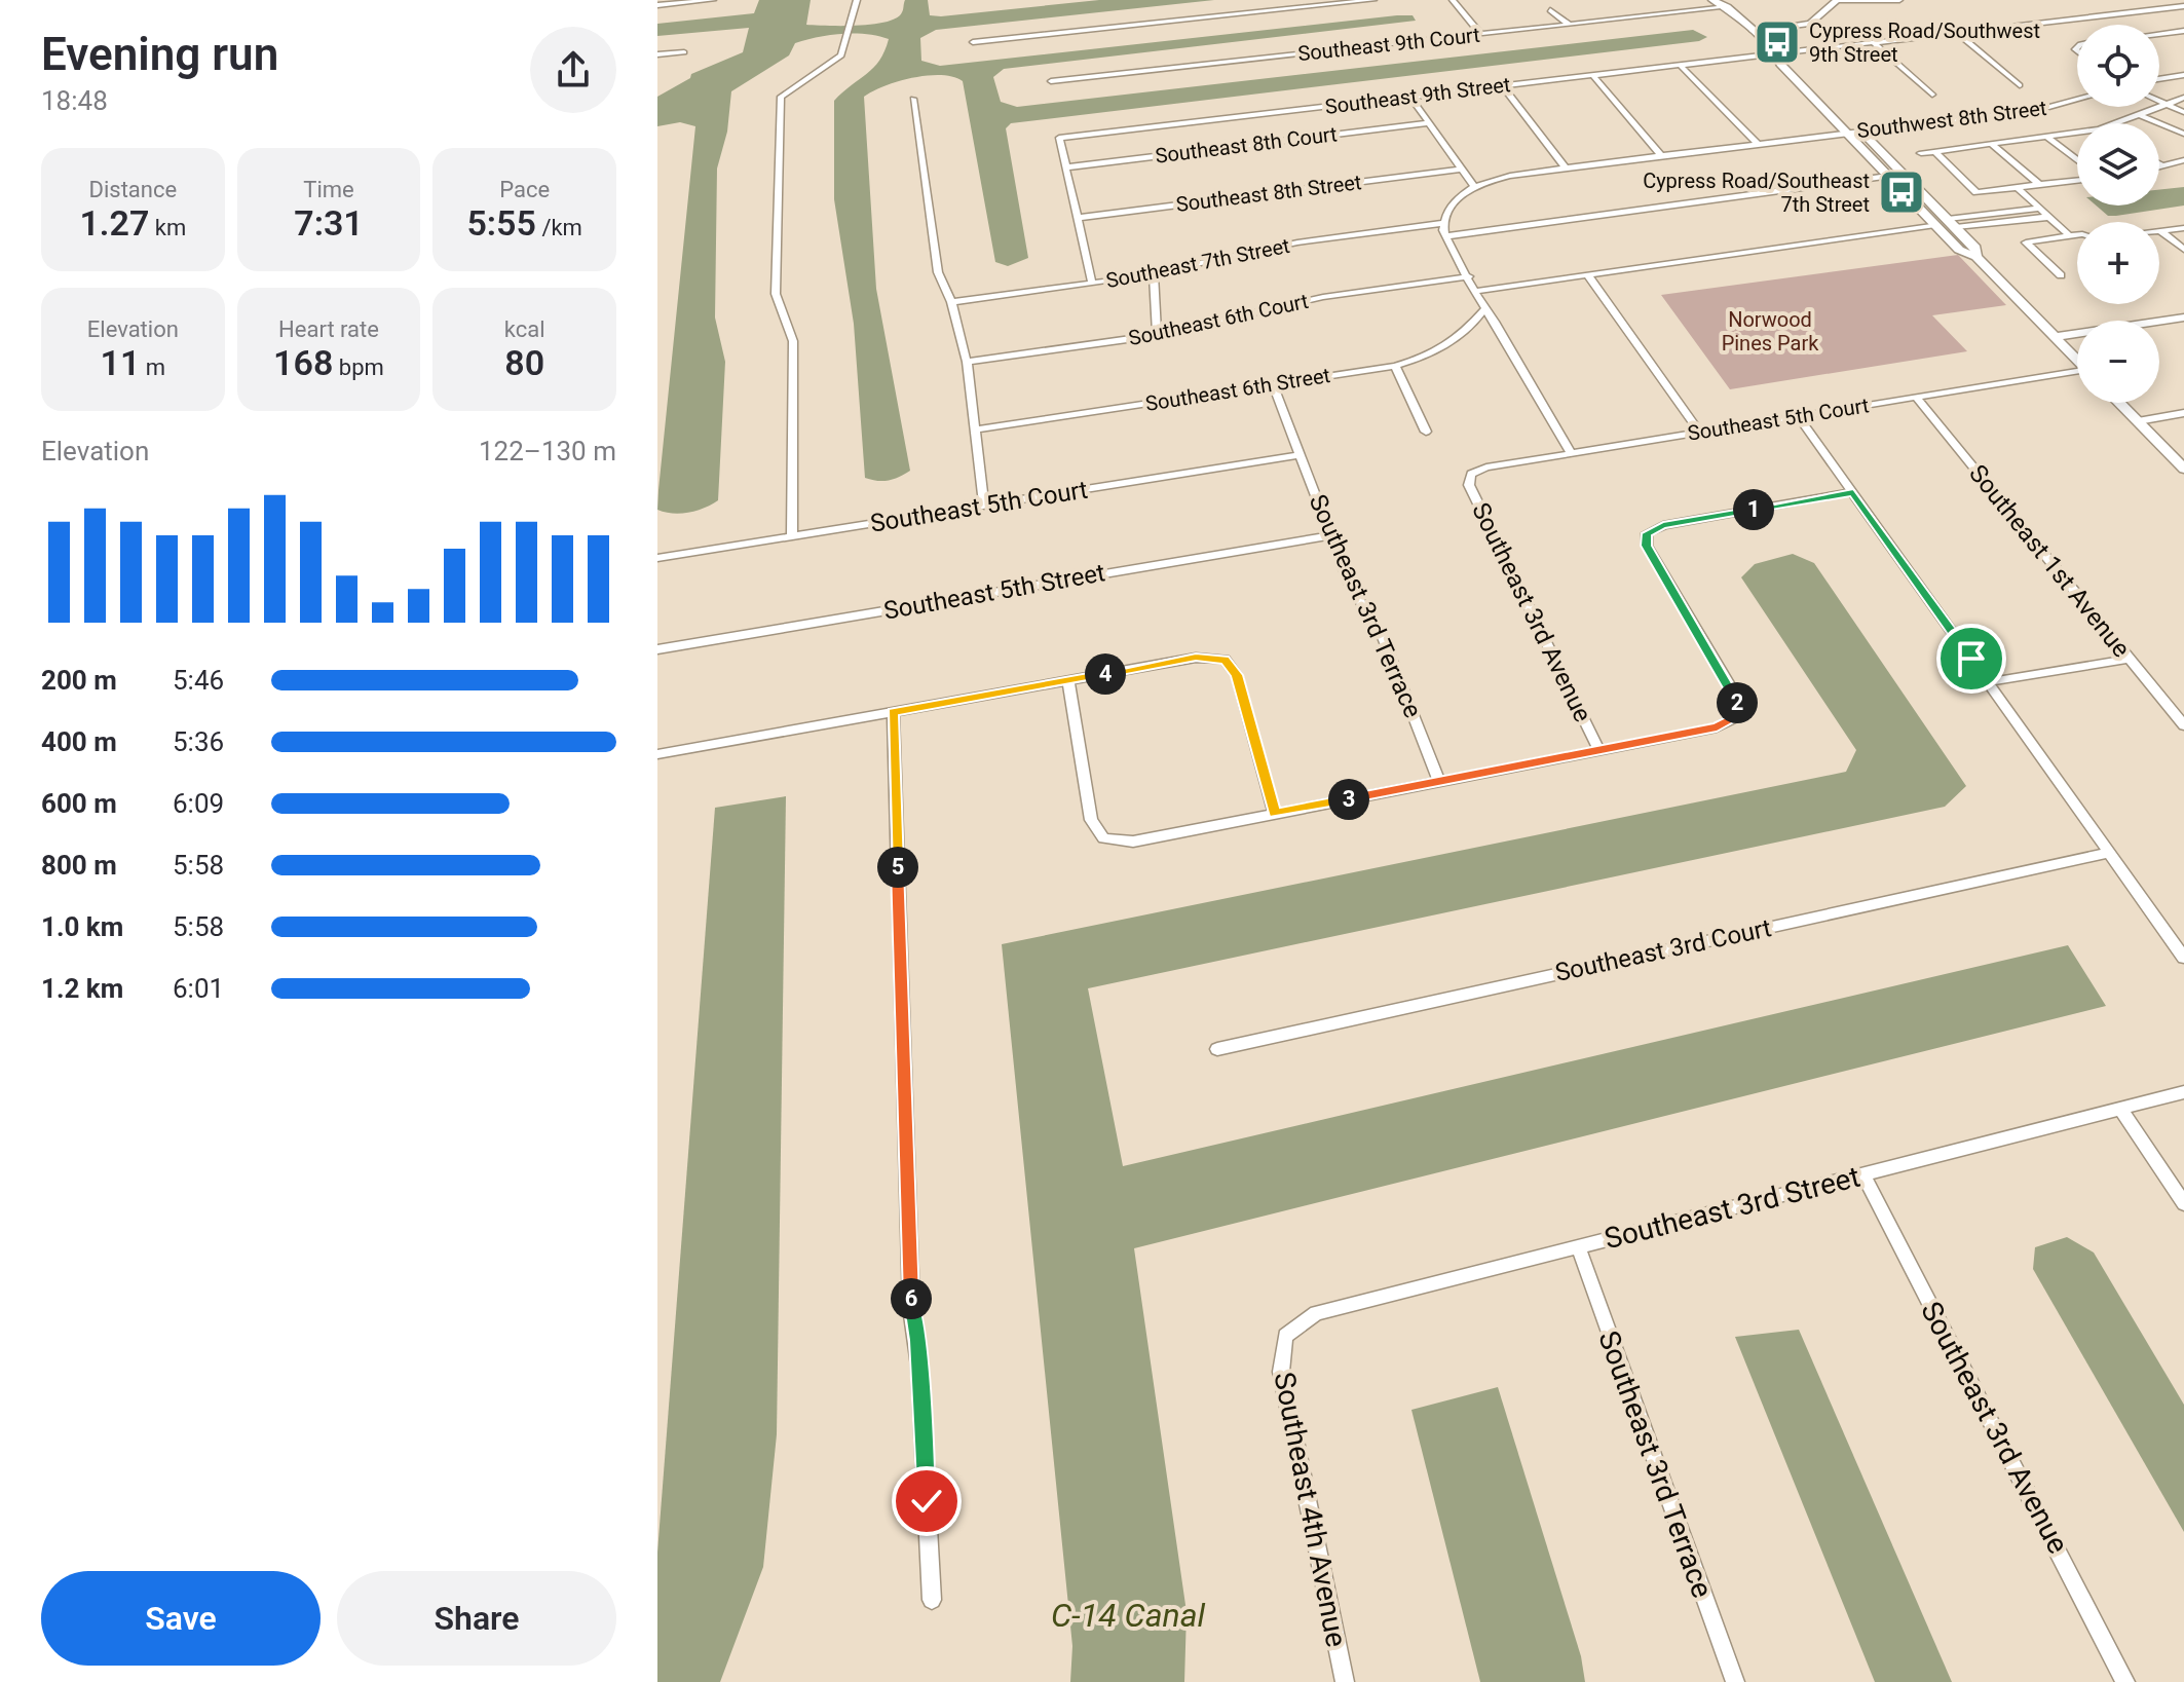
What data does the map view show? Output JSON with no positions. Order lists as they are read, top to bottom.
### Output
{
  "streets": {
    "street": [
      "Southeast 9th Court",
      "Southeast 9th Street",
      "Southwest 8th Street",
      "Southeast 8th Court",
      "Southeast 8th Street",
      "Southeast 7th Street",
      "Southeast 6th Court",
      "Southeast 6th Street",
      "Southeast 5th Court",
      "Southeast 1st Avenue",
      "Southeast 5th Street",
      "Southeast 3rd Terrace",
      "Southeast 3rd Avenue",
      "Southeast 3rd Court",
      "Southeast 3rd Street",
      "Southeast 4th Avenue"
    ]
  },
  "crossings": [
    ["Southeast 9th Street", "Southeast 8th Court"],
    ["Southeast 6th Street", "Southeast 3rd Terrace"],
    ["Southeast 5th Court", "Southeast 1st Avenue"],
    ["Southeast 5th Court", "Southeast 3rd Terrace"],
    ["Southeast 5th Court", "Southeast 3rd Avenue"],
    ["Southeast 5th Street", "Southeast 3rd Terrace"],
    ["Southeast 3rd Terrace", "Southeast 3rd Street"],
    ["Southeast 3rd Avenue", "Southeast 3rd Street"],
    ["Southeast 3rd Street", "Southeast 4th Avenue"]
  ],
  "water": ["C-14 Canal"],
  "parks": ["Norwood Pines Park"],
  "places": {
    "bus stop": ["Cypress Road/Southwest 9th Street", "Cypress Road/Southeast 7th Street"]
  },
  "page": {
    "heading": ["Evening run", "18:48"],
    "map_buttons": ["+", "−"],
    "stats": [
      ["Distance", "1.27 km"],
      ["Time", "7:31"],
      ["Pace", "5:55 /km"],
      ["Elevation", "11 m"],
      ["Heart rate", "168 bpm"],
      ["kcal", "80"]
    ],
    "chart": ["Elevation", "122–130 m"],
    "pins": [
      "1",
      "4",
      "2",
      "3",
      "5",
      "6"
    ],
    "list": [
      {
        "name": "200 m",
        "note": "5:46"
      },
      {
        "name": "400 m",
        "note": "5:36"
      },
      {
        "name": "600 m",
        "note": "6:09"
      },
      {
        "name": "800 m",
        "note": "5:58"
      },
      {
        "name": "1.0 km",
        "note": "5:58"
      },
      {
        "name": "1.2 km",
        "note": "6:01"
      }
    ],
    "buttons": ["Save", "Share"]
  }
}
